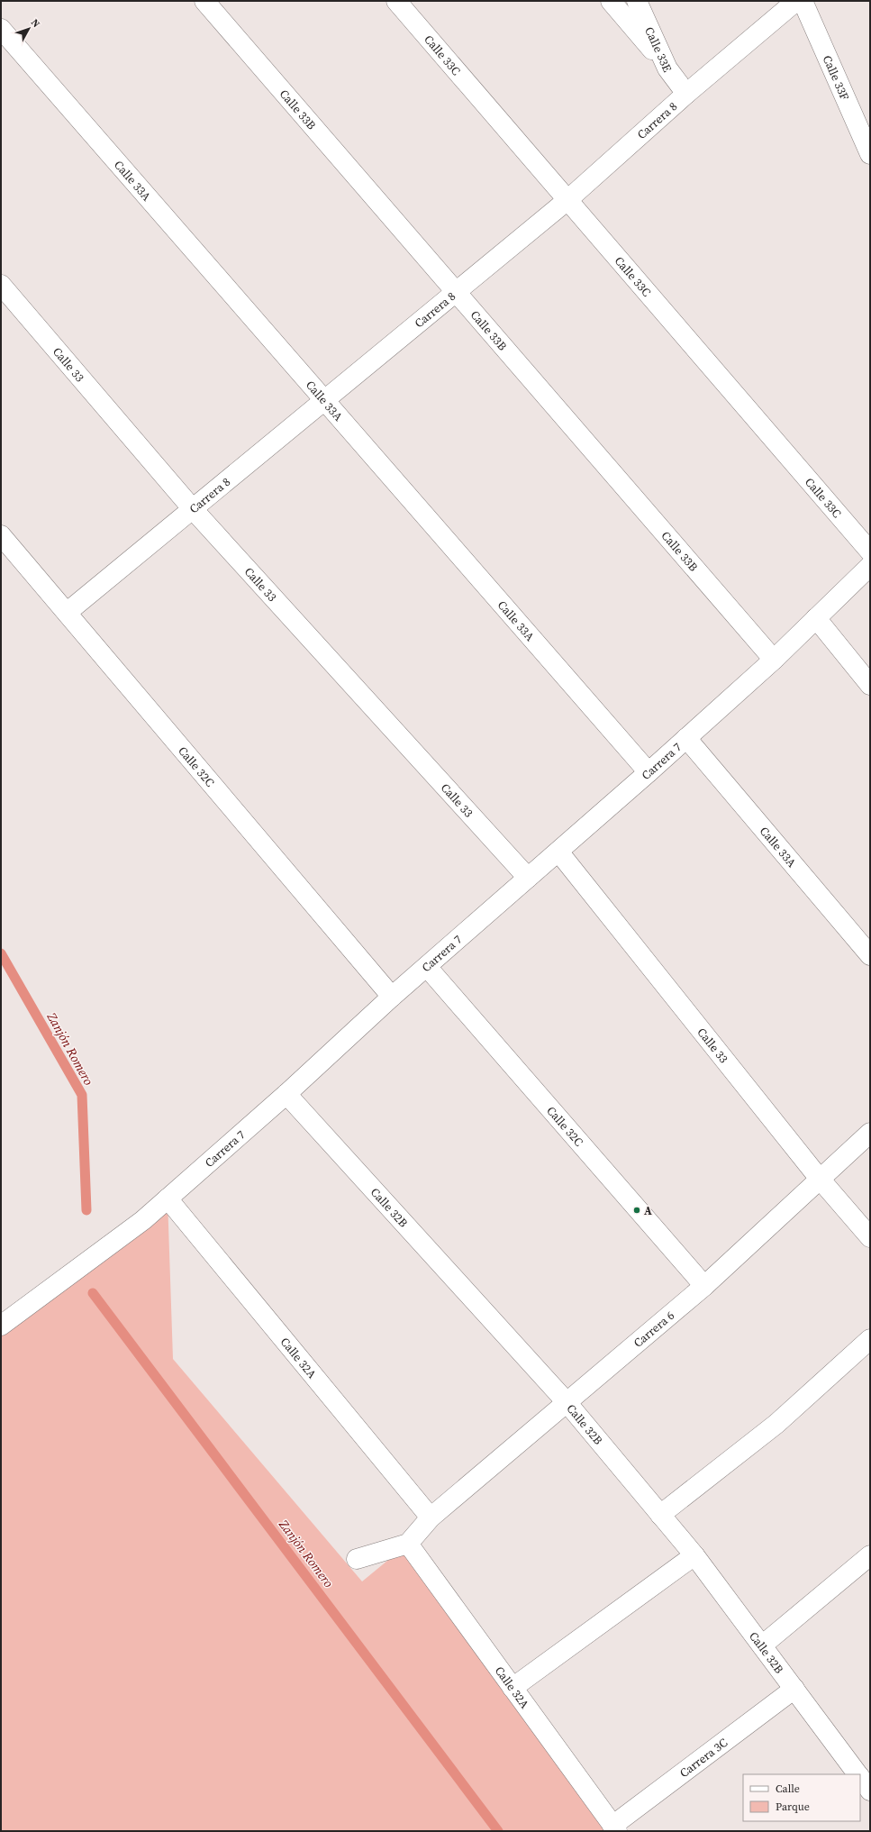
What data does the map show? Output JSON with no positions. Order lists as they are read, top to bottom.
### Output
{
  "streets": {
    "street": [
      "Calle 33E",
      "Calle 33C",
      "Calle 33F",
      "Calle 33B",
      "Carrera 8",
      "Calle 33A",
      "Calle 33",
      "Carrera 7",
      "Calle 32C",
      "Calle 32B",
      "Carrera 6",
      "Calle 32A",
      "Carrera 3C"
    ]
  },
  "crossings": [
    ["Calle 33E", "Carrera 8"],
    ["Calle 33C", "Carrera 8"],
    ["Calle 33B", "Carrera 8"],
    ["Calle 33B", "Carrera 7"],
    ["Carrera 8", "Calle 33A"],
    ["Carrera 8", "Calle 33"],
    ["Carrera 8", "Calle 32C"],
    ["Calle 33A", "Carrera 7"],
    ["Calle 33", "Carrera 7"],
    ["Calle 33", "Carrera 6"],
    ["Carrera 7", "Calle 32C"],
    ["Carrera 7", "Calle 32B"],
    ["Carrera 7", "Calle 32A"],
    ["Calle 32C", "Carrera 6"],
    ["Calle 32B", "Carrera 6"],
    ["Calle 32B", "Carrera 3C"],
    ["Carrera 6", "Calle 32A"],
    ["Calle 32A", "Carrera 3C"]
  ],
  "water": ["Zanjón Romero"],
  "places": ["A"],
  "legend": ["Calle", "Parque"],
  "north": "top right"
}
